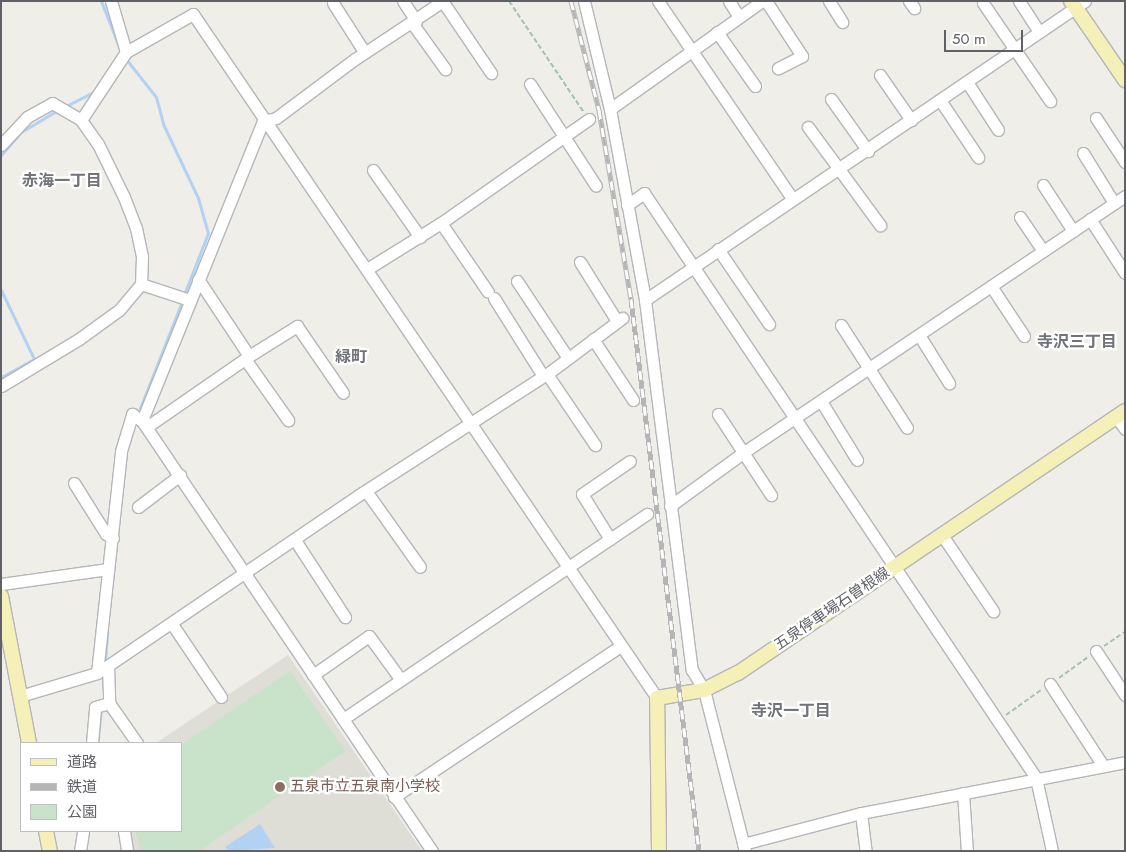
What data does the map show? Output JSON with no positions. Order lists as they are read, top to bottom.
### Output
{
  "streets": {
    "main road": ["五泉停車場石曽根線"]
  },
  "districts": [
    "赤海一丁目",
    "寺沢三丁目",
    "緑町",
    "寺沢一丁目"
  ],
  "places": ["五泉市立五泉南小学校"],
  "legend": ["道路", "鉄道", "公園"],
  "scale_bar": "50 m"
}
